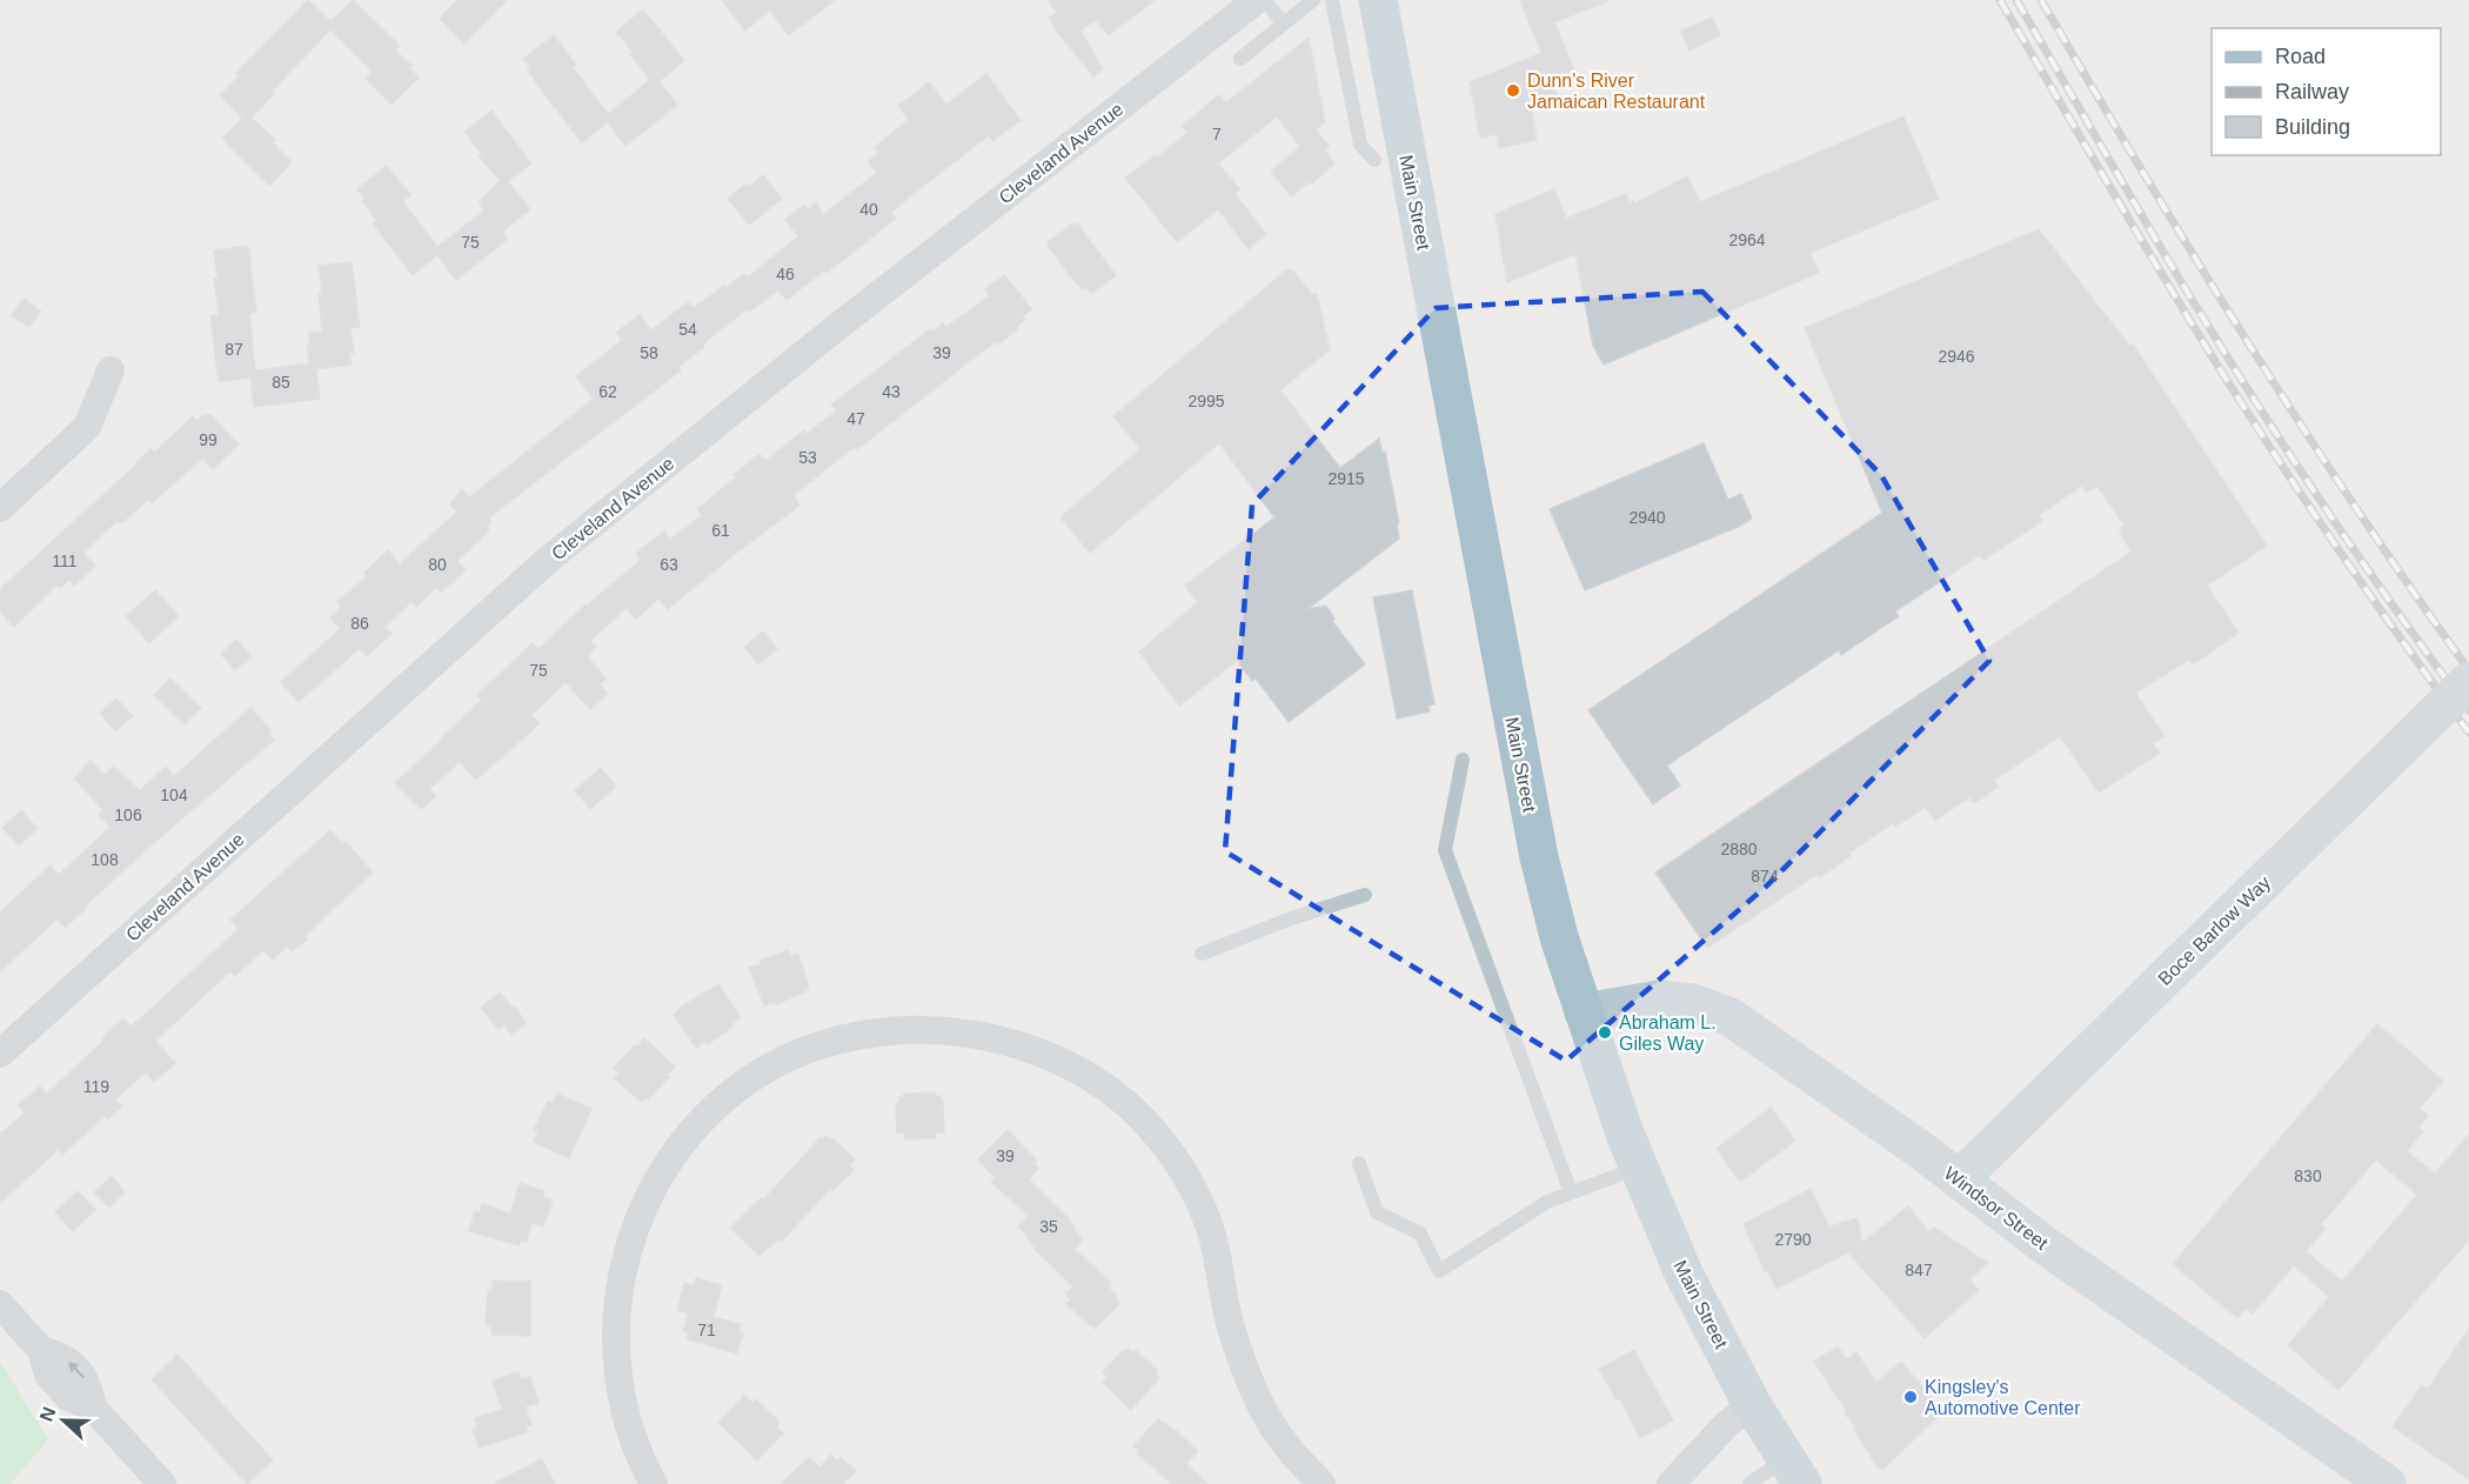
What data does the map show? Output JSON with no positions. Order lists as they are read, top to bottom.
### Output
{
  "streets": {
    "main road": ["Main Street", "Boce Barlow Way", "Windsor Street"],
    "street": ["Cleveland Avenue"]
  },
  "crossings": [
    ["Main Street", "Windsor Street"],
    ["Boce Barlow Way", "Windsor Street"]
  ],
  "places": ["Dunn's River Jamaican Restaurant", "Abraham L. Giles Way", "Kingsley's Automotive Center"],
  "house_numbers": [
    "7",
    "40",
    "2964",
    "75",
    "46",
    "54",
    "87",
    "58",
    "39",
    "2946",
    "85",
    "62",
    "43",
    "2995",
    "47",
    "99",
    "53",
    "2915",
    "2940",
    "61",
    "111",
    "80",
    "63",
    "86",
    "75",
    "104",
    "106",
    "2880",
    "108",
    "874",
    "119",
    "39",
    "830",
    "35",
    "2790",
    "847",
    "71"
  ],
  "legend": ["Road", "Railway", "Building"],
  "north": "left"
}
